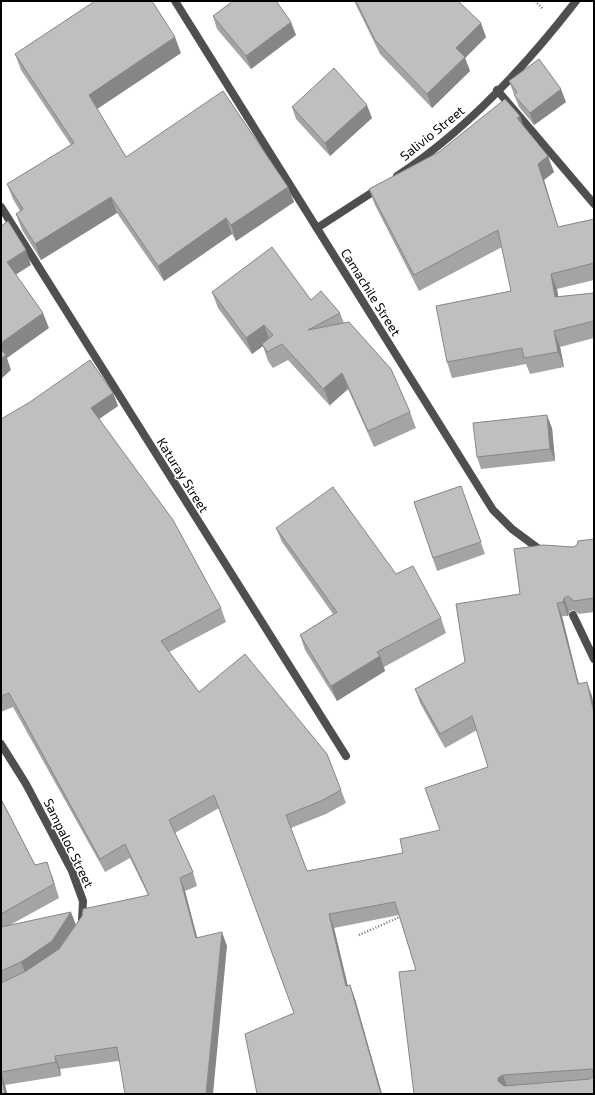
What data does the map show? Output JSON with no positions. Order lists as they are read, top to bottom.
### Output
{
  "streets": {
    "street": [
      "Salivio Street",
      "Camachile Street",
      "Katuray Street",
      "Sampaloc Street"
    ]
  },
  "crossings": [
    ["Salivio Street", "Camachile Street"]
  ]
}
